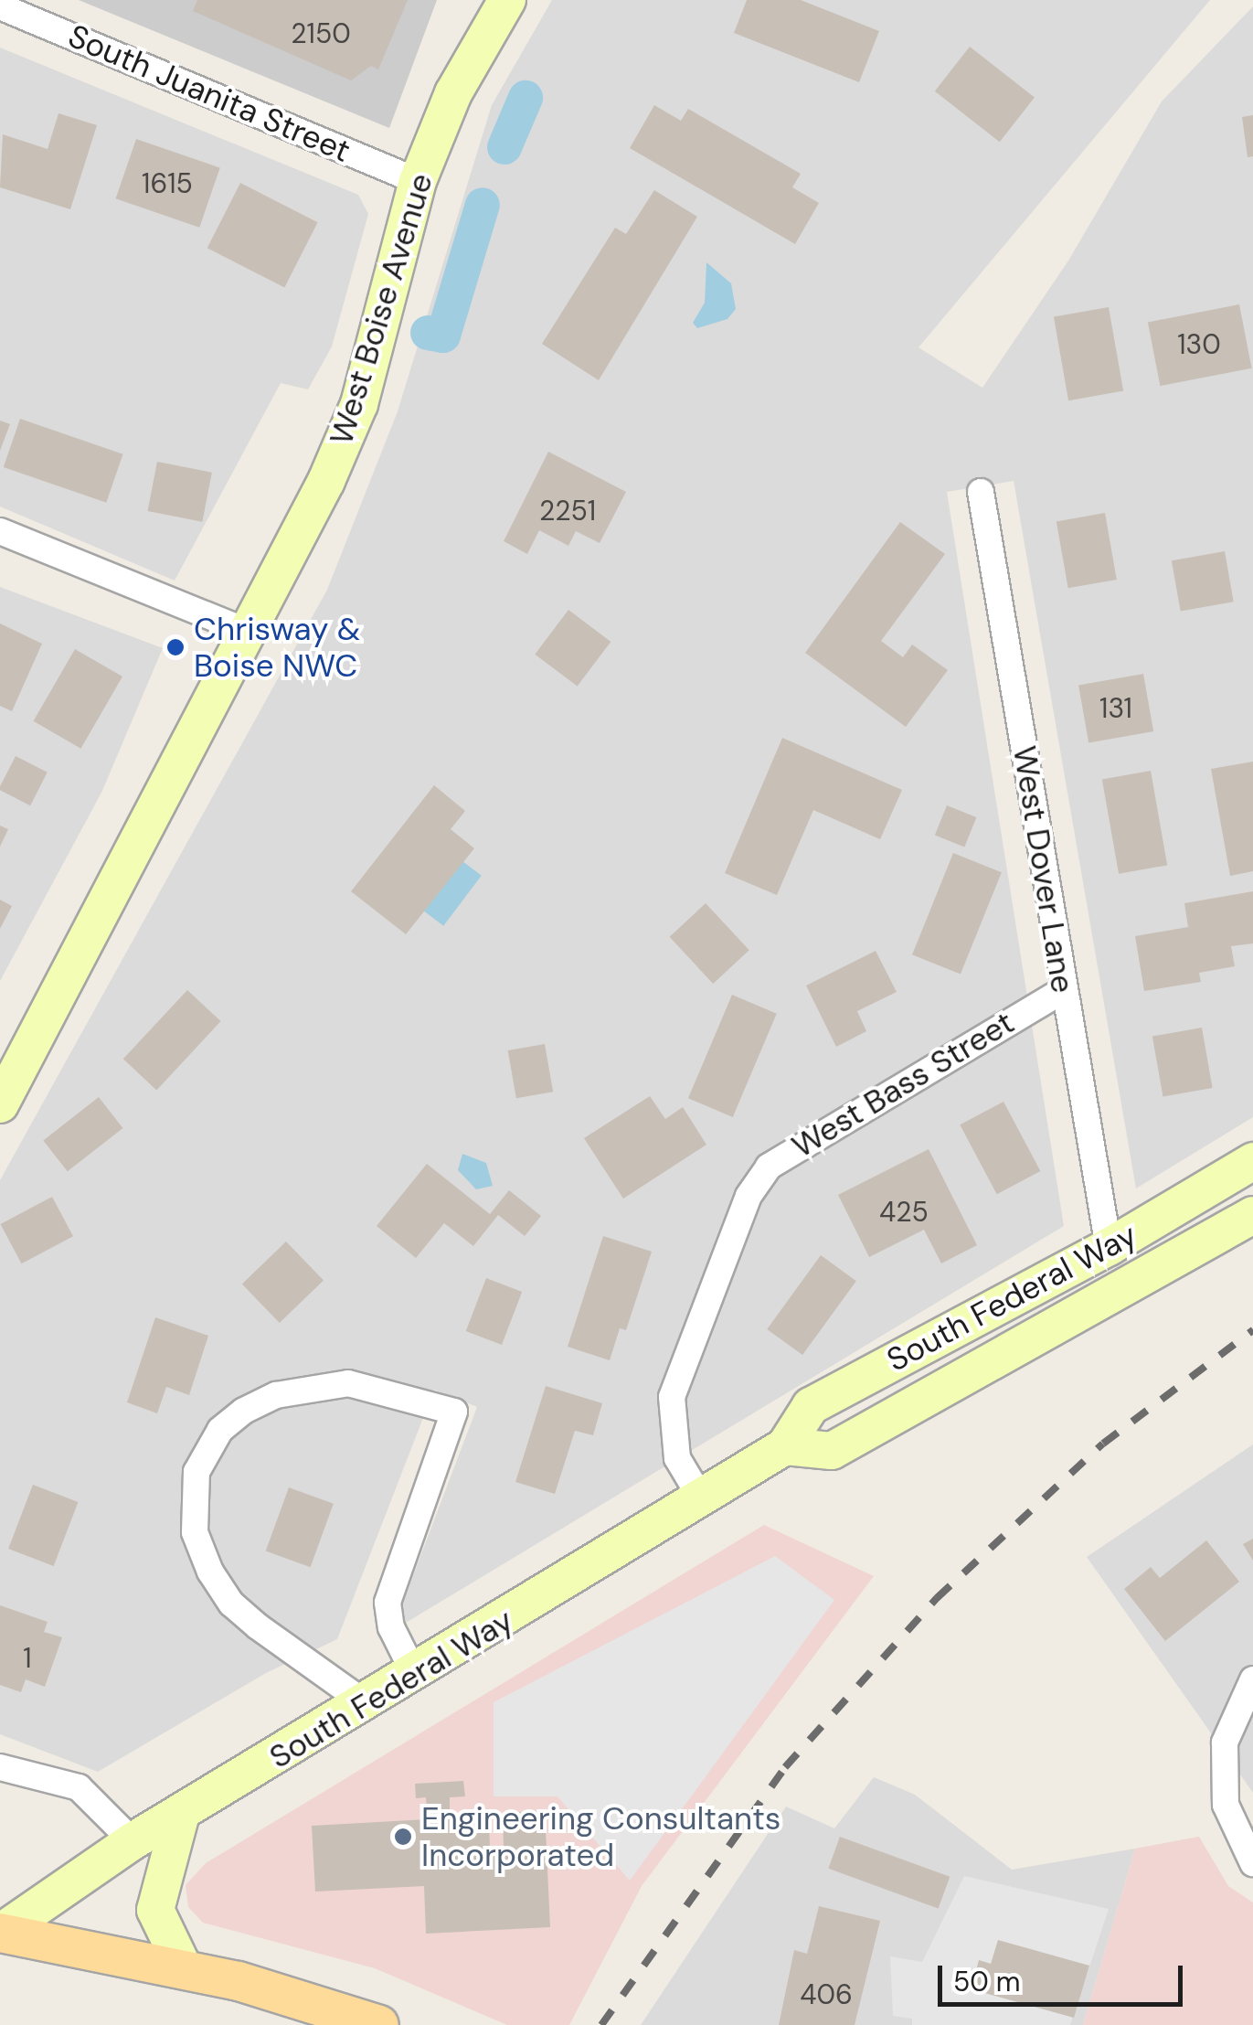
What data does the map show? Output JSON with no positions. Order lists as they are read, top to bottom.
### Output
{
  "streets": {
    "main road": ["West Boise Avenue", "South Federal Way"],
    "street": ["South Juanita Street", "West Dover Lane", "West Bass Street"]
  },
  "crossings": [
    ["South Juanita Street", "West Boise Avenue"],
    ["West Dover Lane", "West Bass Street"],
    ["West Dover Lane", "South Federal Way"],
    ["West Bass Street", "South Federal Way"]
  ],
  "places": ["Chrisway & Boise NWC", "Engineering Consultants Incorporated"],
  "house_numbers": [
    "2150",
    "1615",
    "130",
    "2251",
    "131",
    "425",
    "1",
    "406"
  ],
  "scale_bar": "50 m"
}
